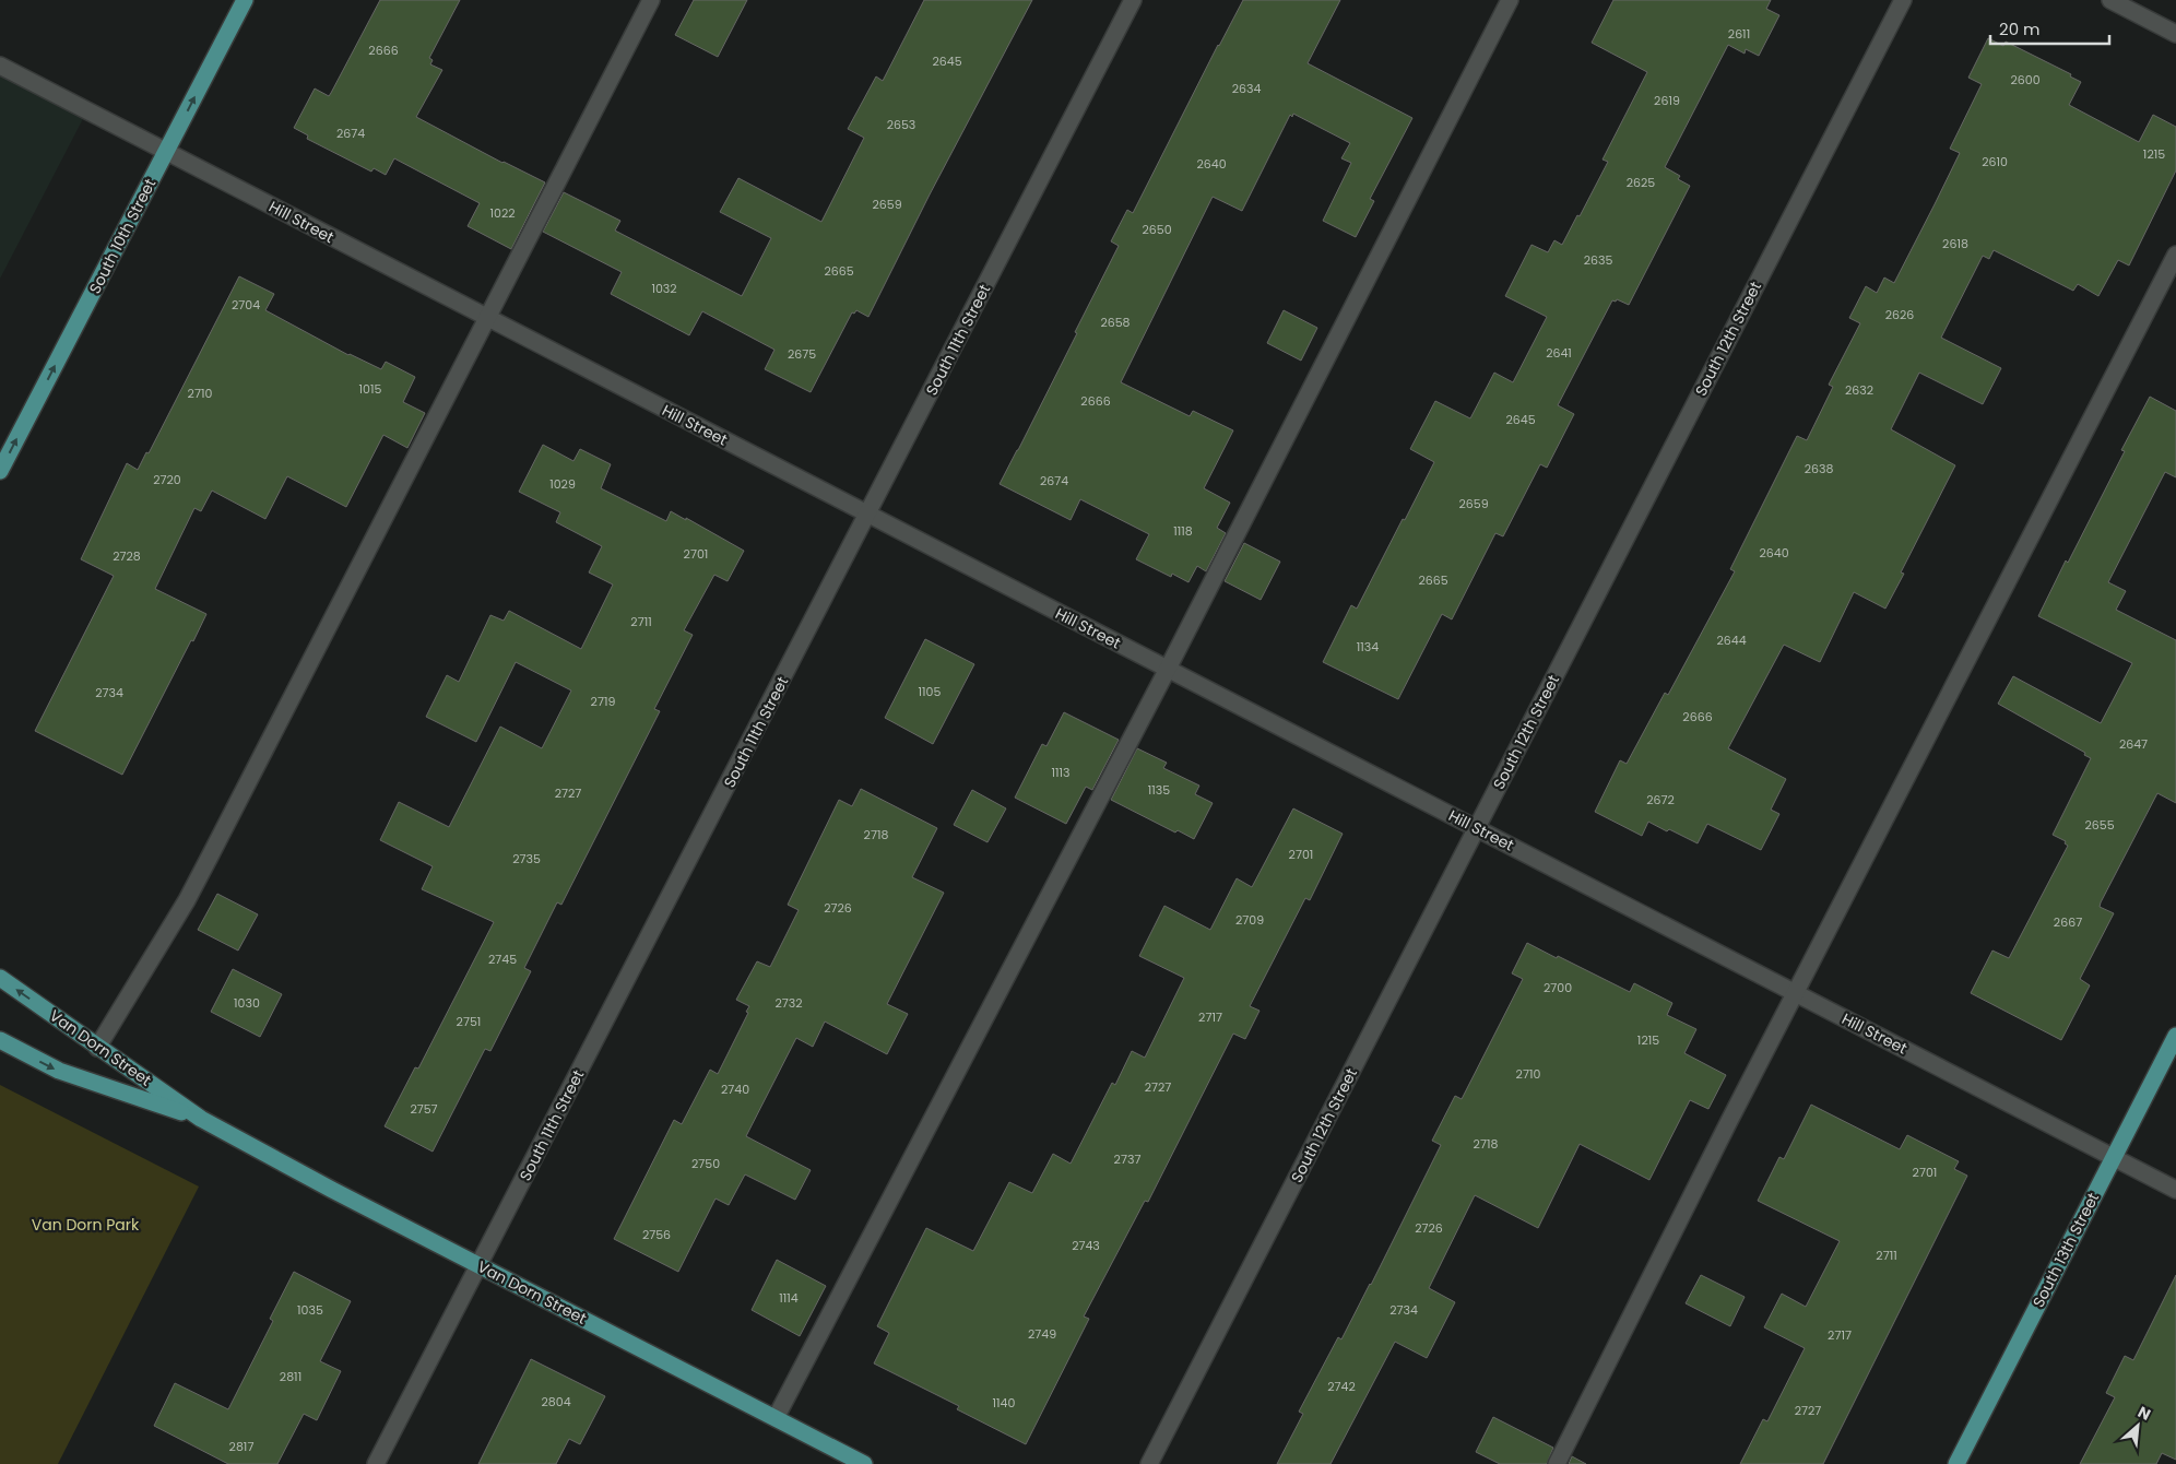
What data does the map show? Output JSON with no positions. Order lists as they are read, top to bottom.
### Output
{
  "streets": {
    "main road": ["South 10th Street", "Van Dorn Street", "South 13th Street"],
    "street": ["Hill Street", "South 12th Street", "South 11th Street"]
  },
  "crossings": [
    ["Hill Street", "South 10th Street"],
    ["Hill Street", "South 12th Street"],
    ["Hill Street", "South 11th Street"],
    ["Hill Street", "South 13th Street"],
    ["South 11th Street", "Van Dorn Street"]
  ],
  "one_way": ["South 10th Street"],
  "parks": ["Van Dorn Park"],
  "house_numbers": [
    "2611",
    "2666",
    "2645",
    "2600",
    "2634",
    "2619",
    "2653",
    "2674",
    "1215",
    "2610",
    "2640",
    "2625",
    "2659",
    "1022",
    "2650",
    "2618",
    "2635",
    "2665",
    "1032",
    "2704",
    "2626",
    "2658",
    "2641",
    "2675",
    "1015",
    "2632",
    "2710",
    "2666",
    "2645",
    "2638",
    "2720",
    "2674",
    "1029",
    "2659",
    "1118",
    "2640",
    "2701",
    "2728",
    "2665",
    "2711",
    "2644",
    "1134",
    "1105",
    "2734",
    "2719",
    "2666",
    "2647",
    "1113",
    "1135",
    "2727",
    "2672",
    "2655",
    "2718",
    "2701",
    "2735",
    "2726",
    "2709",
    "2667",
    "2745",
    "2700",
    "1030",
    "2732",
    "2717",
    "2751",
    "1215",
    "2710",
    "2727",
    "2740",
    "2757",
    "2718",
    "2737",
    "2750",
    "2701",
    "2726",
    "2756",
    "2743",
    "2711",
    "1114",
    "1035",
    "2734",
    "2749",
    "2717",
    "2811",
    "2742",
    "2804",
    "1140",
    "2727",
    "2817"
  ],
  "scale_bar": "20 m",
  "north": "top right"
}
